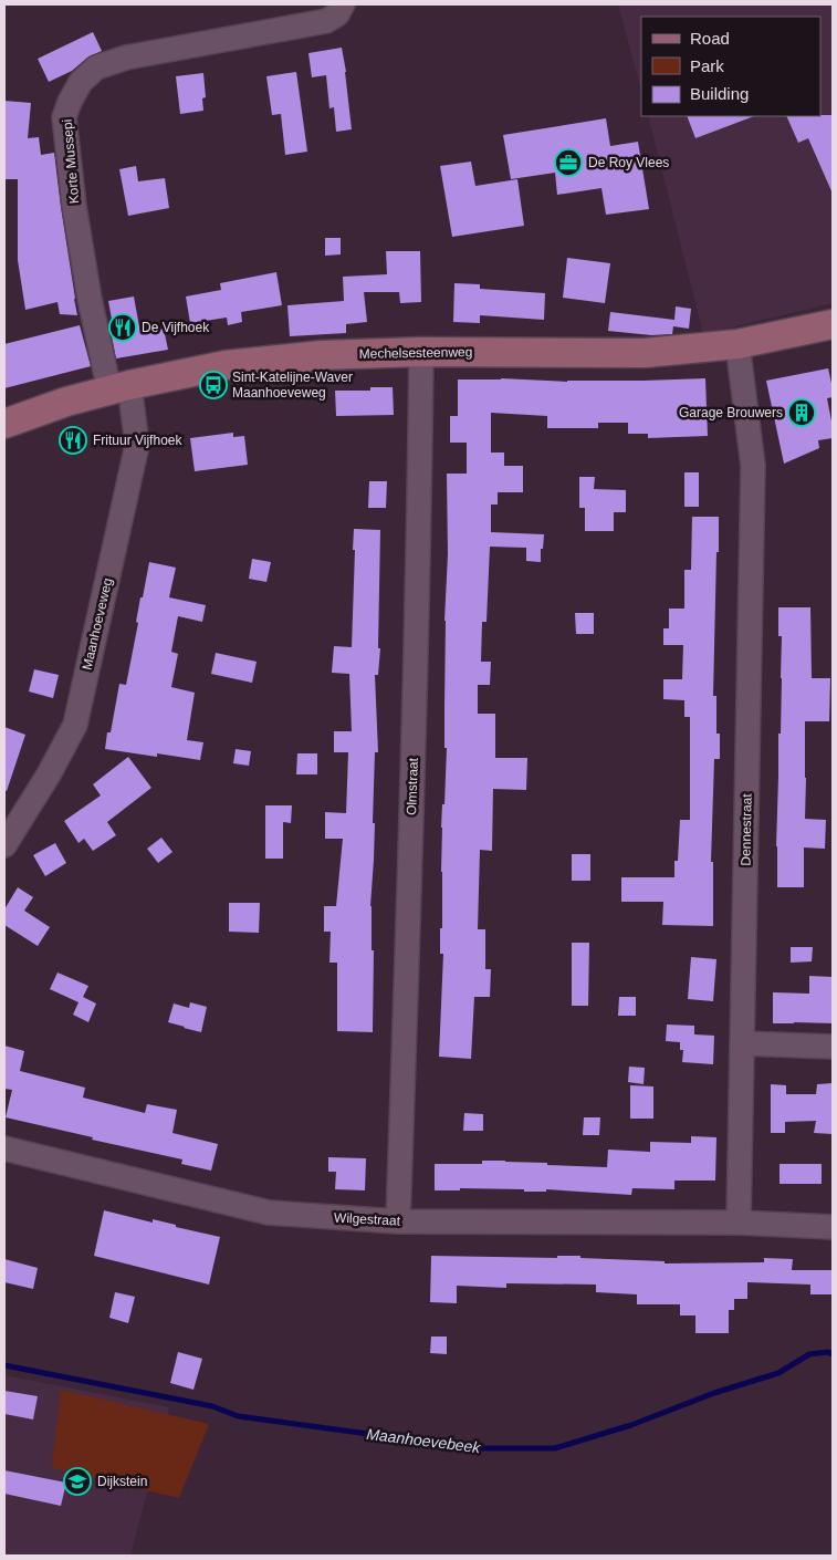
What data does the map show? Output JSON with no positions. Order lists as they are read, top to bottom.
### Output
{
  "streets": {
    "main road": ["Mechelsesteenweg"],
    "street": [
      "Korte Mussepi",
      "Maanhoeveweg",
      "Olmstraat",
      "Dennestraat",
      "Wilgestraat"
    ]
  },
  "crossings": [
    ["Korte Mussepi", "Mechelsesteenweg"],
    ["Korte Mussepi", "Maanhoeveweg"],
    ["Mechelsesteenweg", "Maanhoeveweg"],
    ["Mechelsesteenweg", "Olmstraat"],
    ["Mechelsesteenweg", "Dennestraat"],
    ["Olmstraat", "Wilgestraat"],
    ["Dennestraat", "Wilgestraat"]
  ],
  "water": ["Maanhoevebeek"],
  "places": {
    "office": ["De Roy Vlees"],
    "restaurant": ["De Vijfhoek", "Frituur Vijfhoek"],
    "bus stop": ["Sint-Katelijne-Waver Maanhoeveweg"],
    "building": ["Garage Brouwers"],
    "school or university": ["Dijkstein"]
  },
  "legend": ["Road", "Park", "Building"]
}
